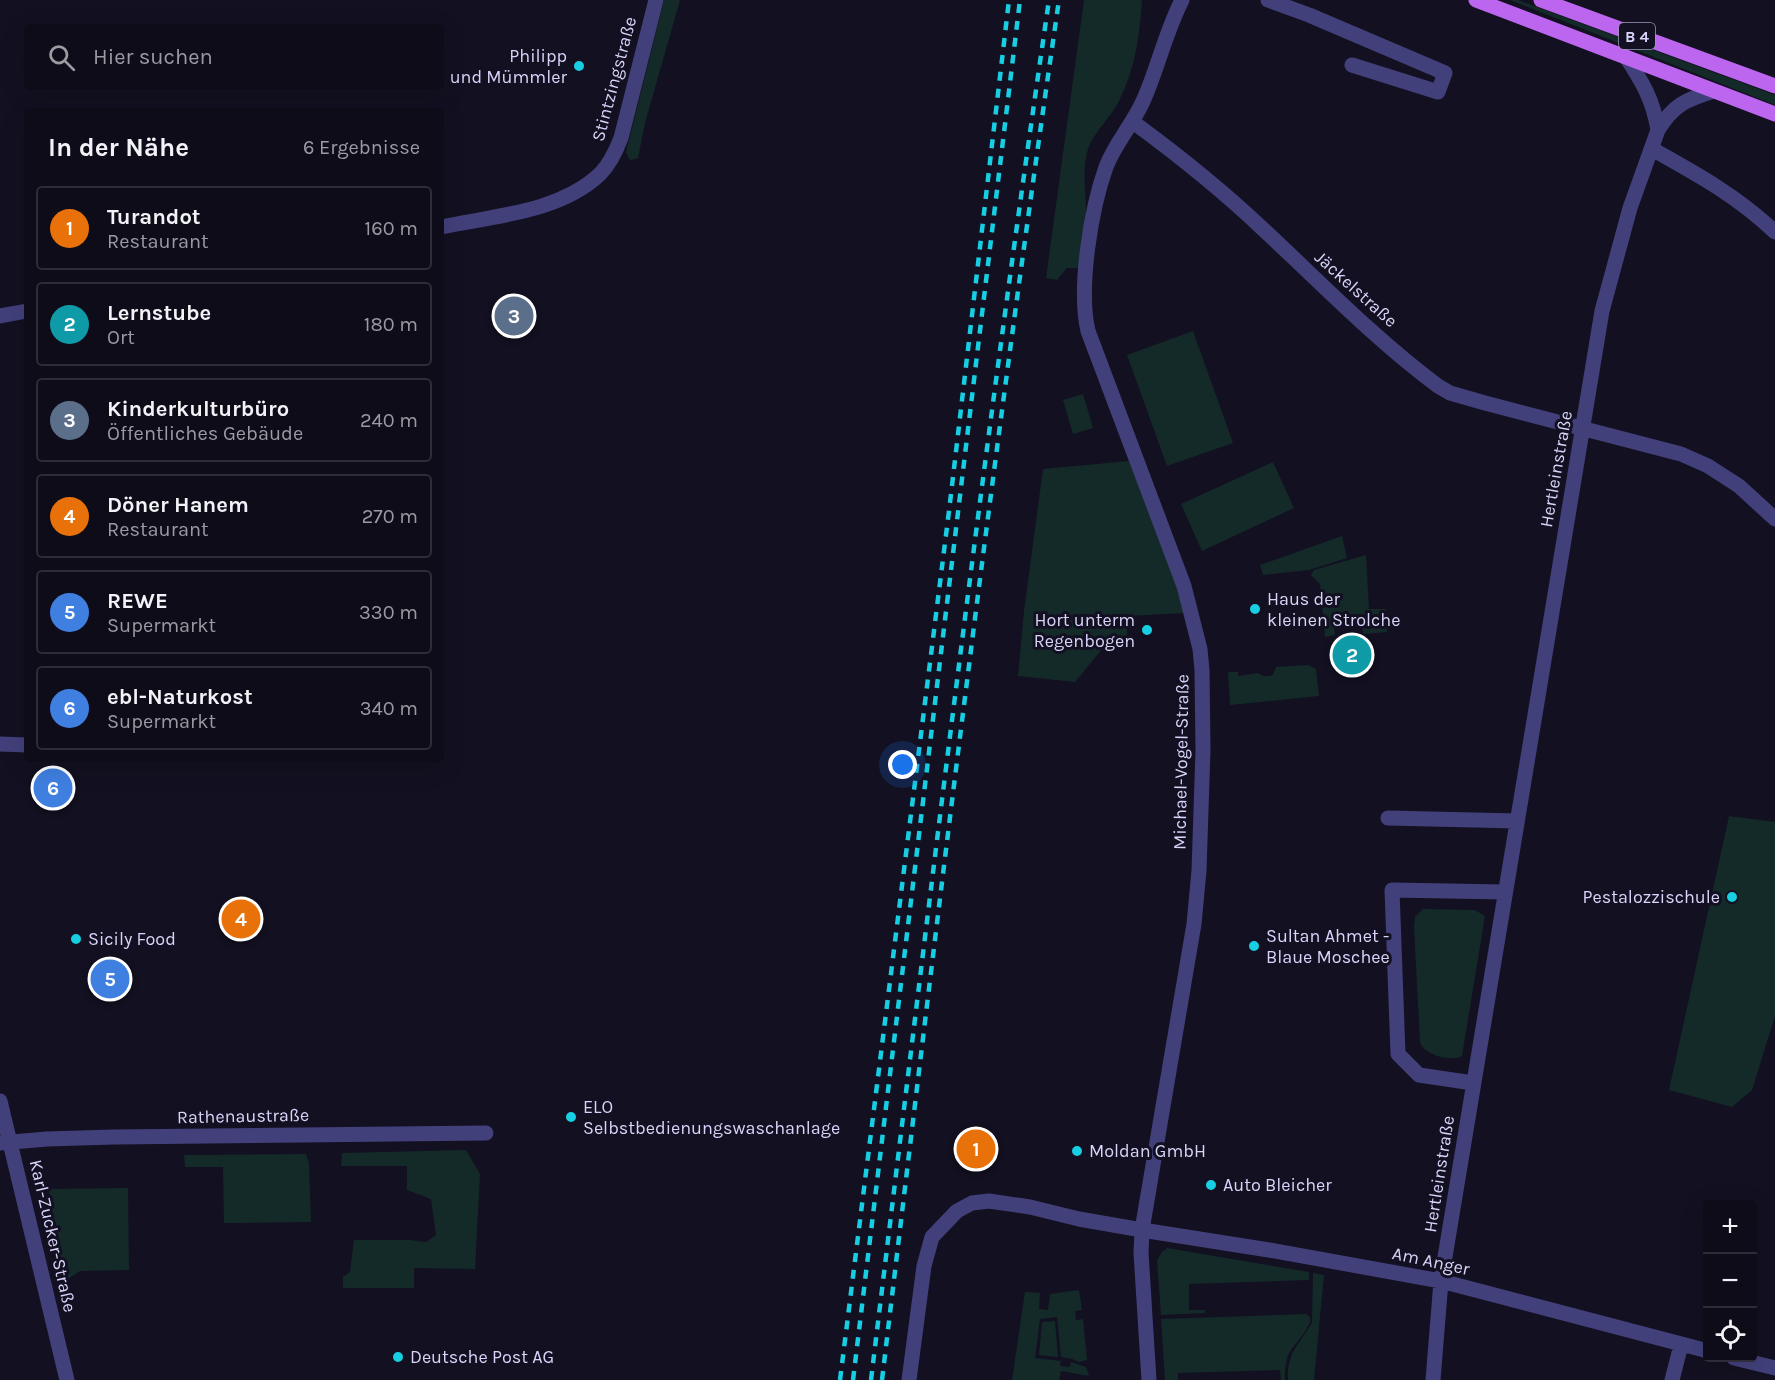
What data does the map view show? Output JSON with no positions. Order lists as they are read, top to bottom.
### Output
{
  "streets": {
    "main road": ["B 4"],
    "street": [
      "Stintzingstraße",
      "Jäckelstraße",
      "Hertleinstraße",
      "Michael-Vogel-Straße",
      "Rathenaustraße",
      "Karl-Zucker-Straße",
      "Am Anger"
    ]
  },
  "crossings": [
    ["B 4", "Hertleinstraße"],
    ["Jäckelstraße", "Hertleinstraße"],
    ["Jäckelstraße", "Michael-Vogel-Straße"],
    ["Hertleinstraße", "Am Anger"],
    ["Michael-Vogel-Straße", "Am Anger"],
    ["Rathenaustraße", "Karl-Zucker-Straße"]
  ],
  "places": [
    "Philipp und Mümmler",
    "Haus der kleinen Strolche",
    "Hort unterm Regenbogen",
    "Pestalozzischule",
    "Sicily Food",
    "Sultan Ahmet - Blaue Moschee",
    "ELO Selbstbedienungswaschanlage",
    "Moldan GmbH",
    "Auto Bleicher",
    "Deutsche Post AG"
  ],
  "page": {
    "search": "Hier suchen",
    "heading": ["In der Nähe", "6 Ergebnisse"],
    "list": [
      {
        "mark": "1",
        "name": "Turandot",
        "note": "Restaurant",
        "value": "160 m"
      },
      {
        "mark": "2",
        "name": "Lernstube",
        "note": "Ort",
        "value": "180 m"
      },
      {
        "mark": "3",
        "name": "Kinderkulturbüro",
        "note": "Öffentliches Gebäude",
        "value": "240 m"
      },
      {
        "mark": "4",
        "name": "Döner Hanem",
        "note": "Restaurant",
        "value": "270 m"
      },
      {
        "mark": "5",
        "name": "REWE",
        "note": "Supermarkt",
        "value": "330 m"
      },
      {
        "mark": "6",
        "name": "ebl-Naturkost",
        "note": "Supermarkt",
        "value": "340 m"
      }
    ],
    "pins": [
      "3",
      "2",
      "6",
      "4",
      "5",
      "1"
    ],
    "map_buttons": ["+", "−"]
  }
}
